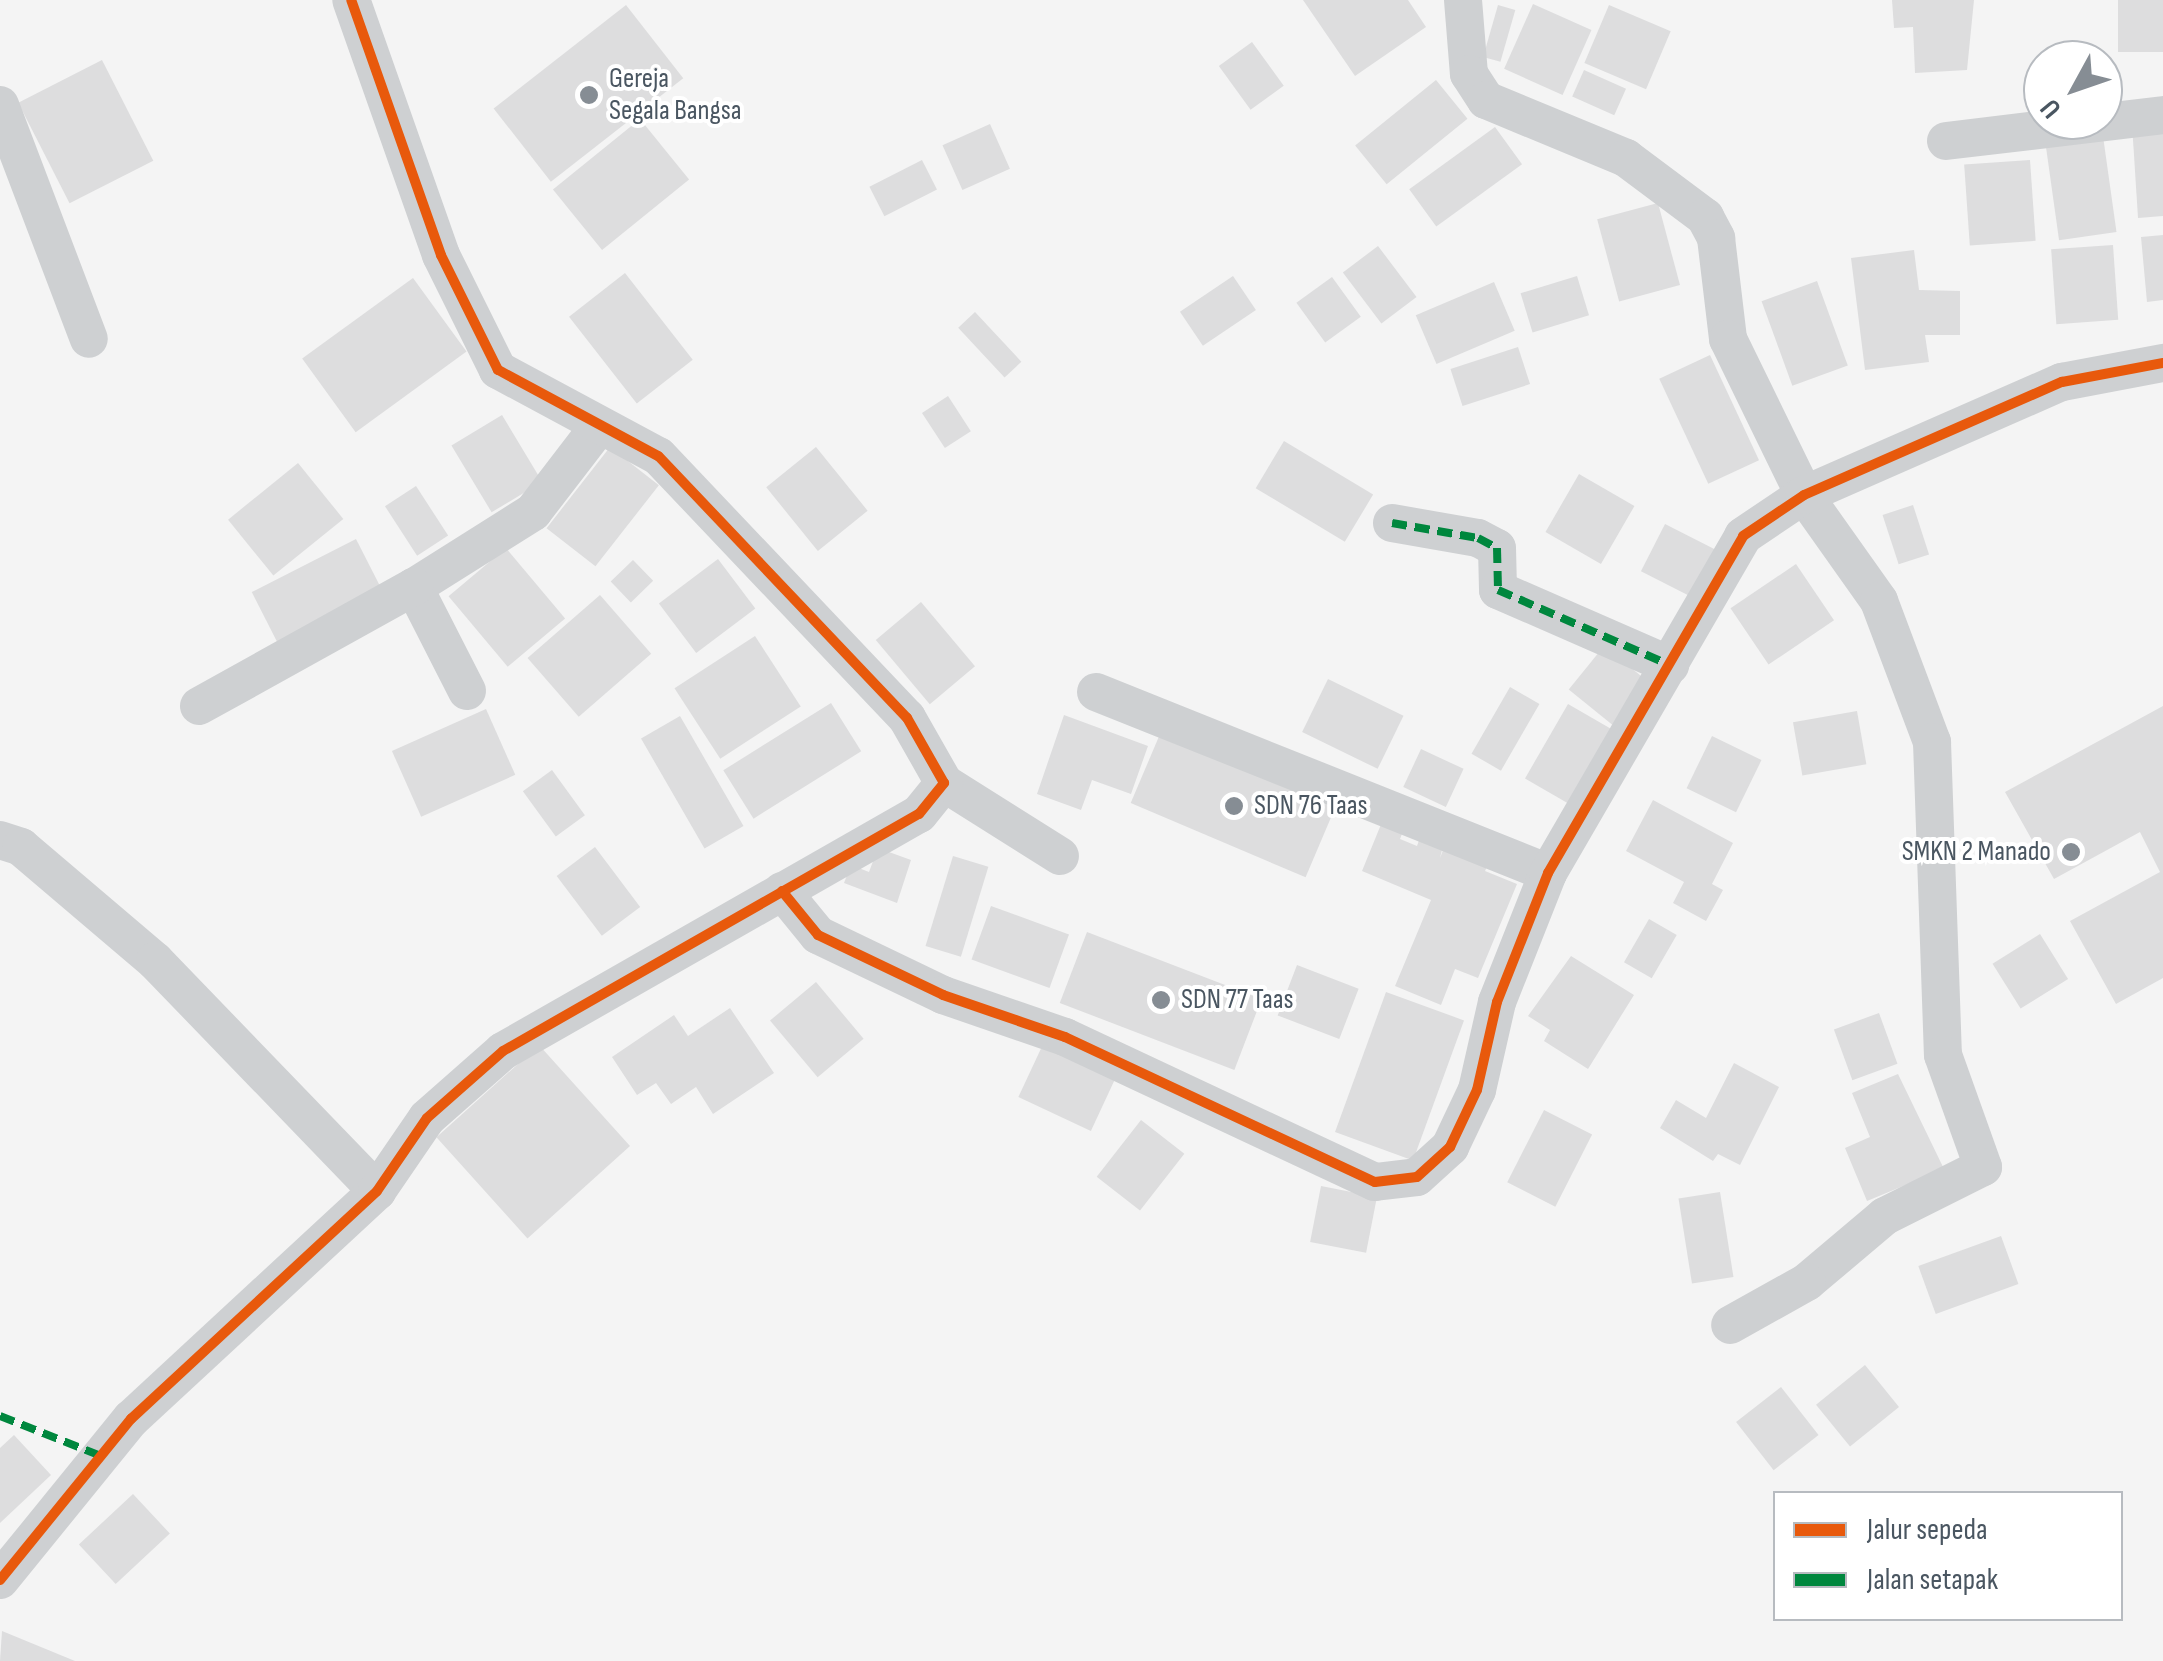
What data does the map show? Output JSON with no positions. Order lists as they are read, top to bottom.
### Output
{
  "places": [
    "Gereja Segala Bangsa",
    "SDN 76 Taas",
    "SMKN 2 Manado",
    "SDN 77 Taas"
  ],
  "legend": ["Jalur sepeda", "Jalan setapak"],
  "north": "bottom left"
}
